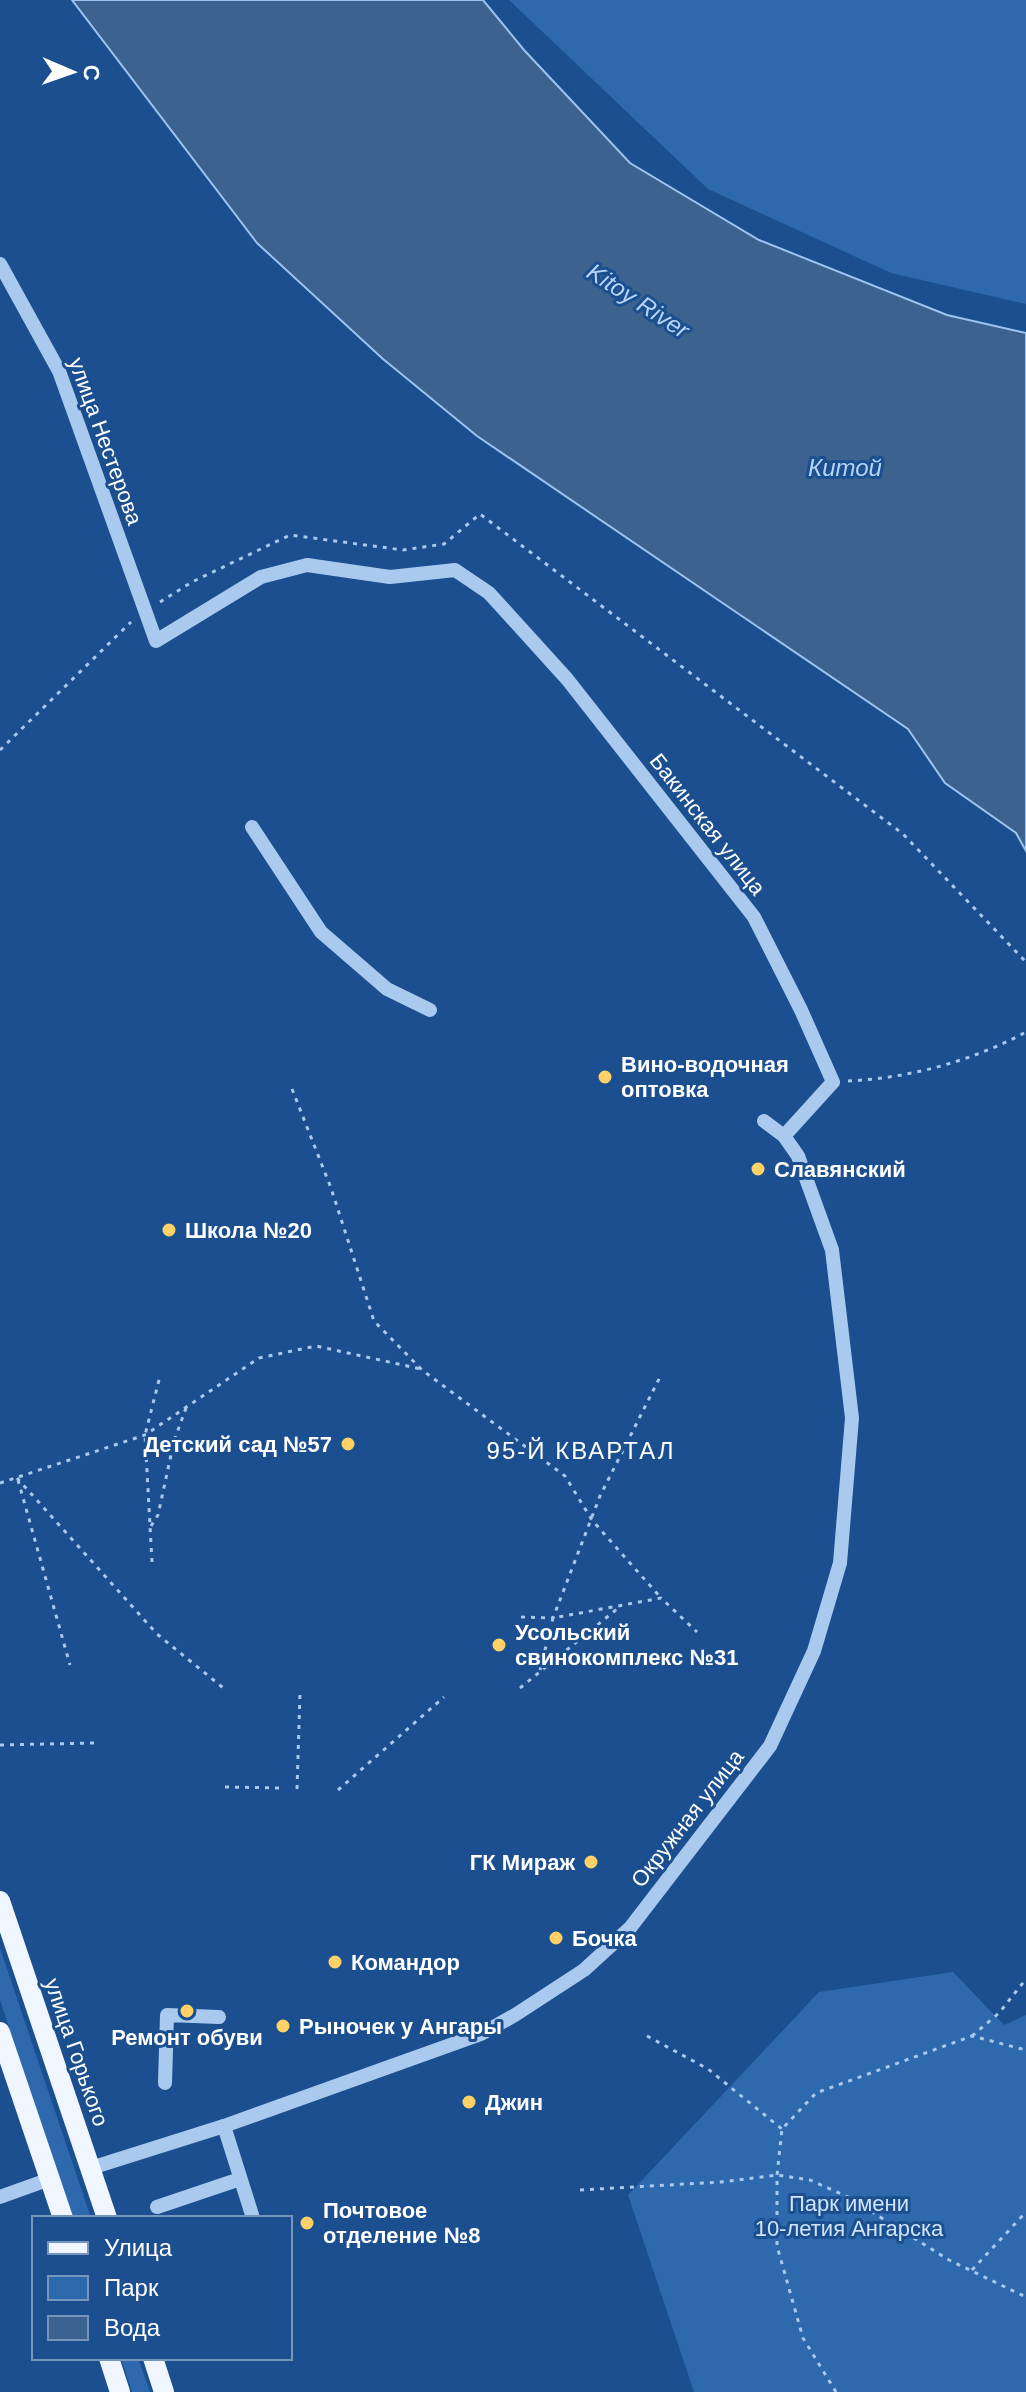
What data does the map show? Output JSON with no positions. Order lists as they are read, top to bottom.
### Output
{
  "streets": {
    "main road": ["улица Горького"],
    "street": ["улица Нестерова", "Бакинская улица", "Окружная улица"]
  },
  "crossings": [
    ["улица Нестерова", "Бакинская улица"],
    ["Окружная улица", "улица Горького"]
  ],
  "districts": ["95-Й КВАРТАЛ"],
  "water": ["Kitoy River", "Китой"],
  "parks": ["Парк имени 10-летия Ангарска"],
  "places": [
    "Вино-водочная оптовка",
    "Славянский",
    "Школа №20",
    "Детский сад №57",
    "Усольский свинокомплекс №31",
    "ГК Мираж",
    "Бочка",
    "Командор",
    "Ремонт обуви",
    "Рыночек у Ангары",
    "Джин",
    "Почтовое отделение №8"
  ],
  "legend": ["Улица", "Парк", "Вода"],
  "north": "right"
}
